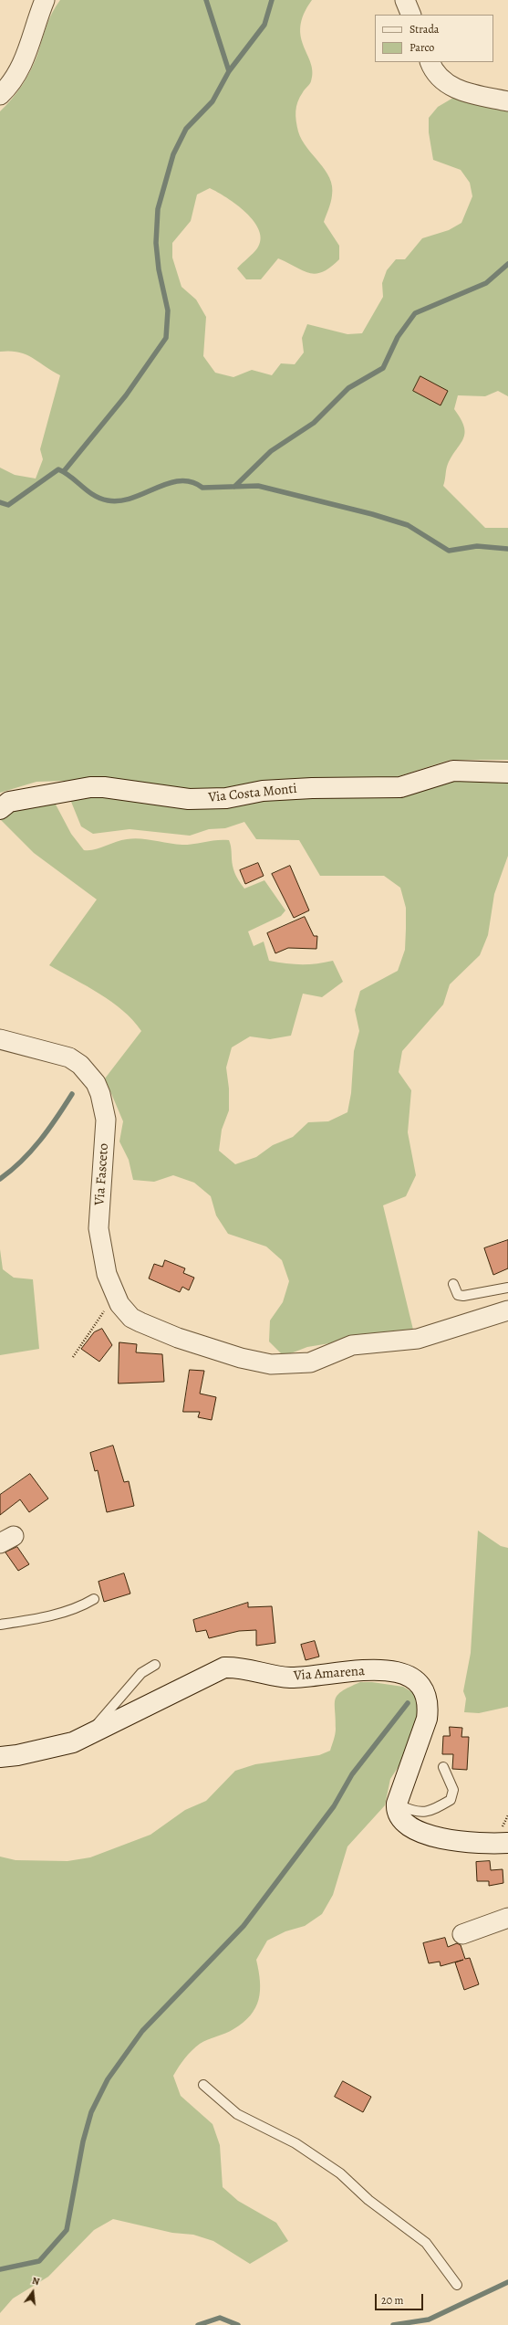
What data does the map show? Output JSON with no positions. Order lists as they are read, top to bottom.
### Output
{
  "streets": {
    "street": ["Via Costa Monti", "Via Fasceto", "Via Amarena"]
  },
  "legend": ["Strada", "Parco"],
  "scale_bar": "20 m",
  "north": "top"
}
